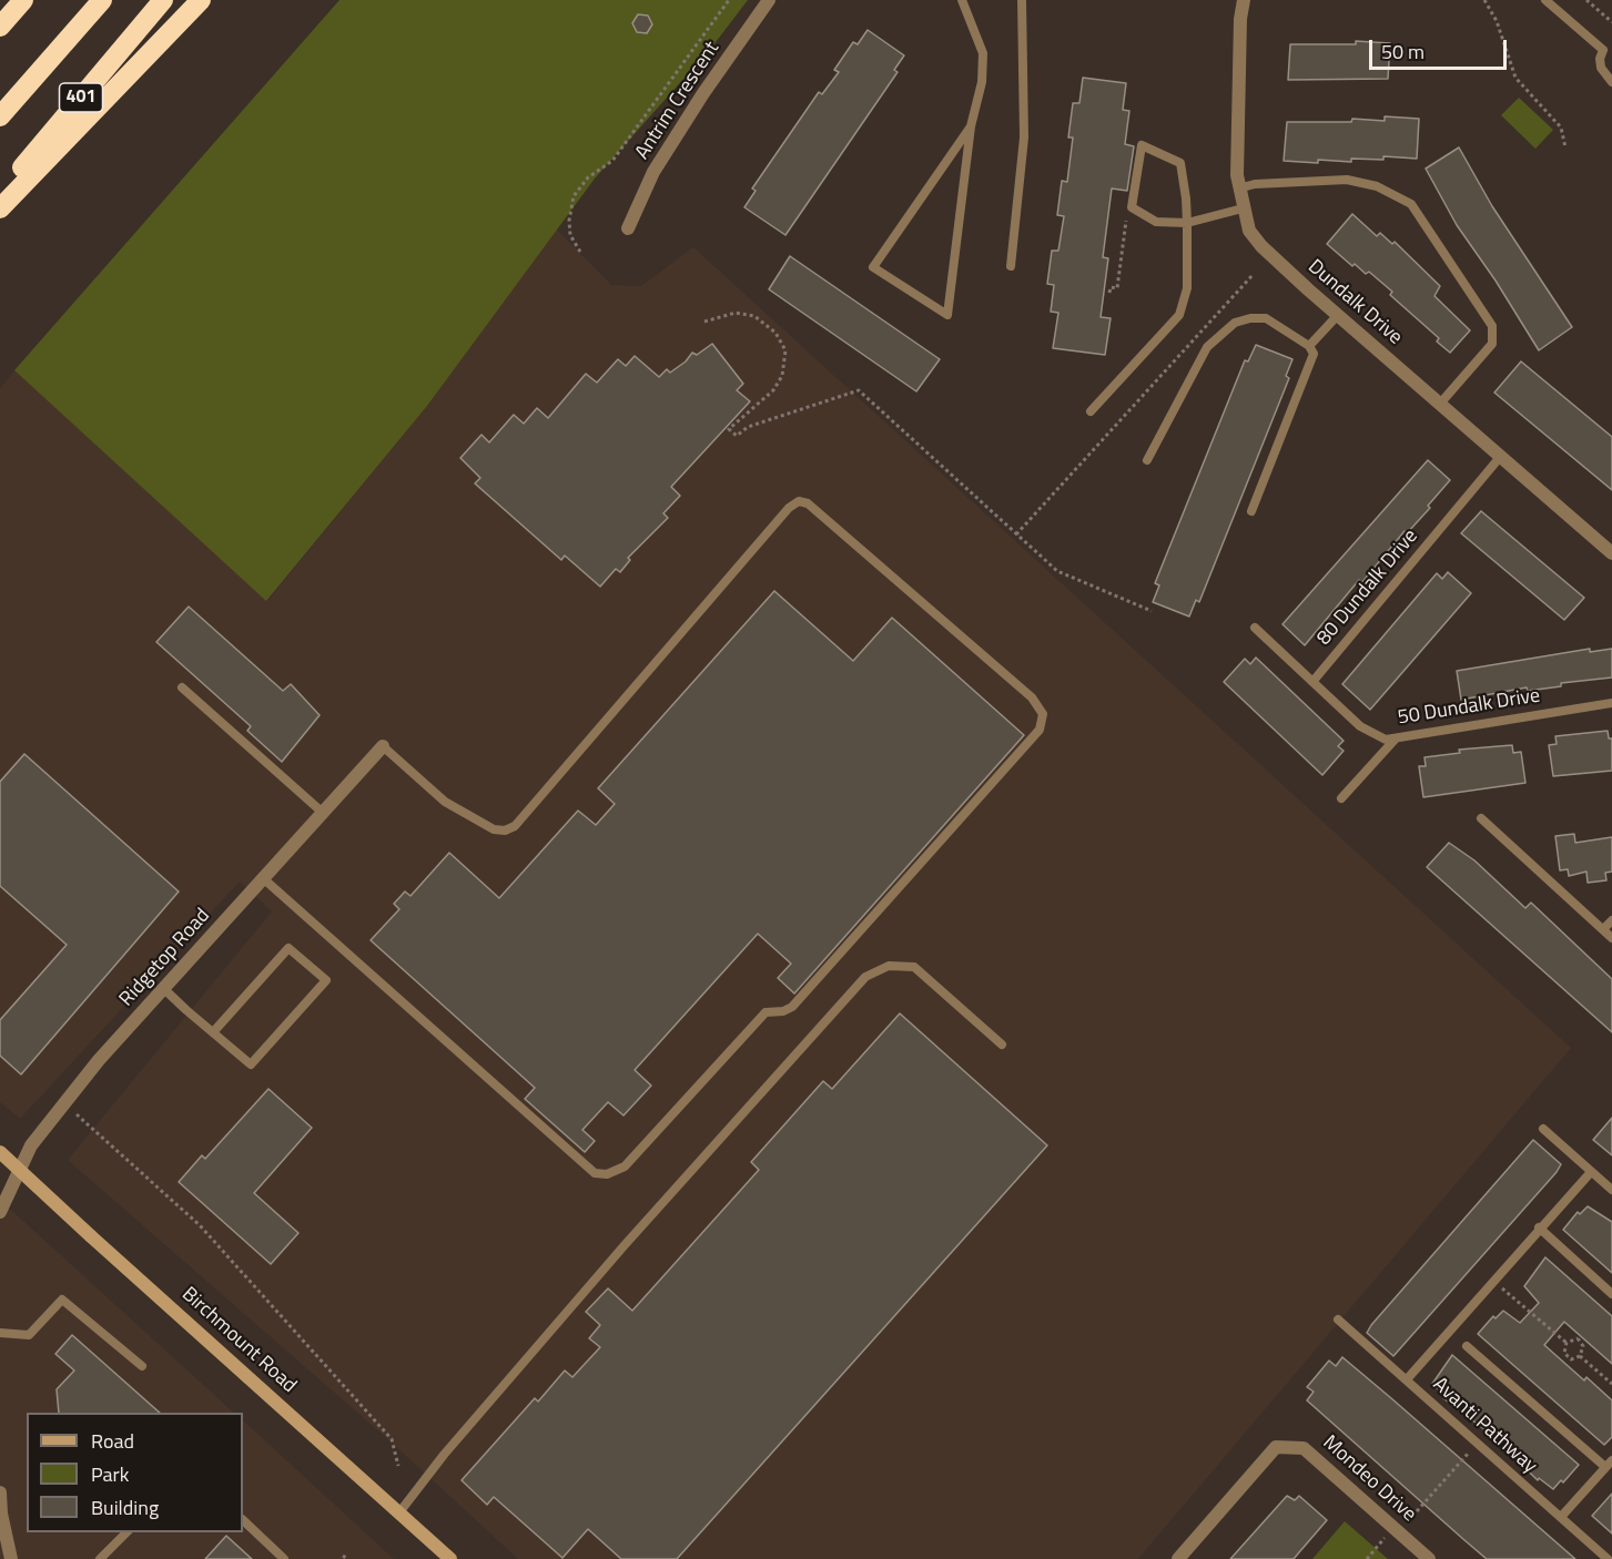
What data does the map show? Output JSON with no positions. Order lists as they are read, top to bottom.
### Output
{
  "streets": {
    "highway": ["401"],
    "main road": ["Birchmount Road"],
    "street": [
      "Antrim Crescent",
      "Dundalk Drive",
      "Ridgetop Road",
      "Mondeo Drive"
    ],
    "lane": ["80 Dundalk Drive", "50 Dundalk Drive", "Avanti Pathway"]
  },
  "crossings": [
    ["Dundalk Drive", "80 Dundalk Drive"],
    ["80 Dundalk Drive", "50 Dundalk Drive"]
  ],
  "legend": ["Road", "Park", "Building"],
  "scale_bar": "50 m"
}
